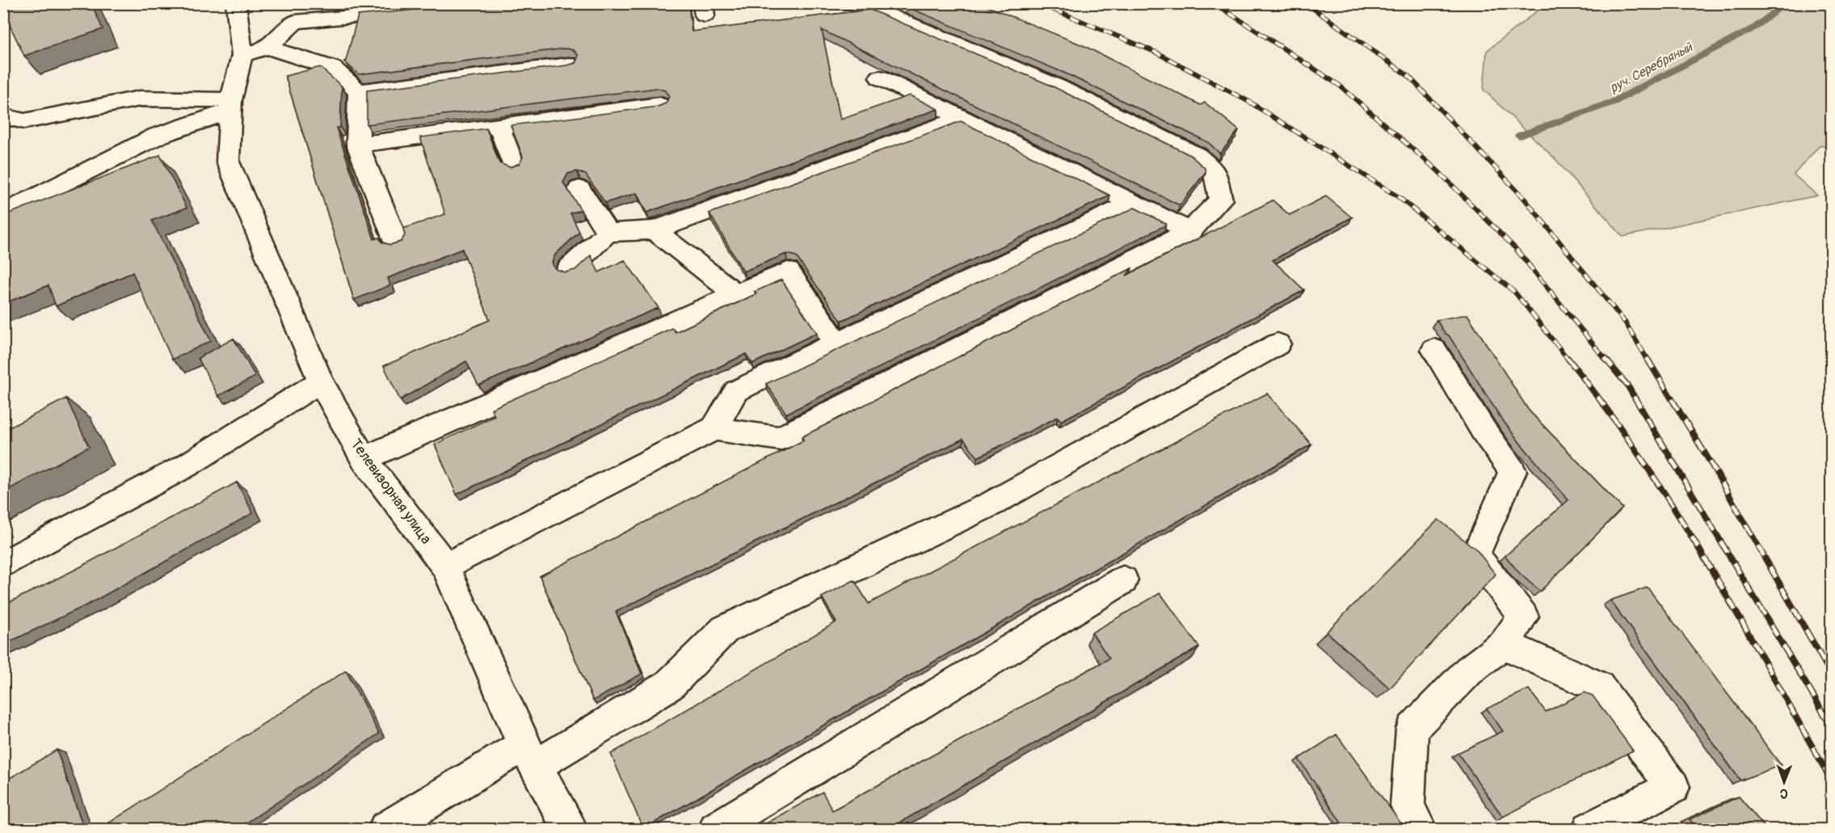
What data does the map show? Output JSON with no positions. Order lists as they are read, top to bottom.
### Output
{
  "streets": {
    "lane": ["Телевизорная улица"]
  },
  "water": ["руч. Серебряный"],
  "north": "bottom"
}
